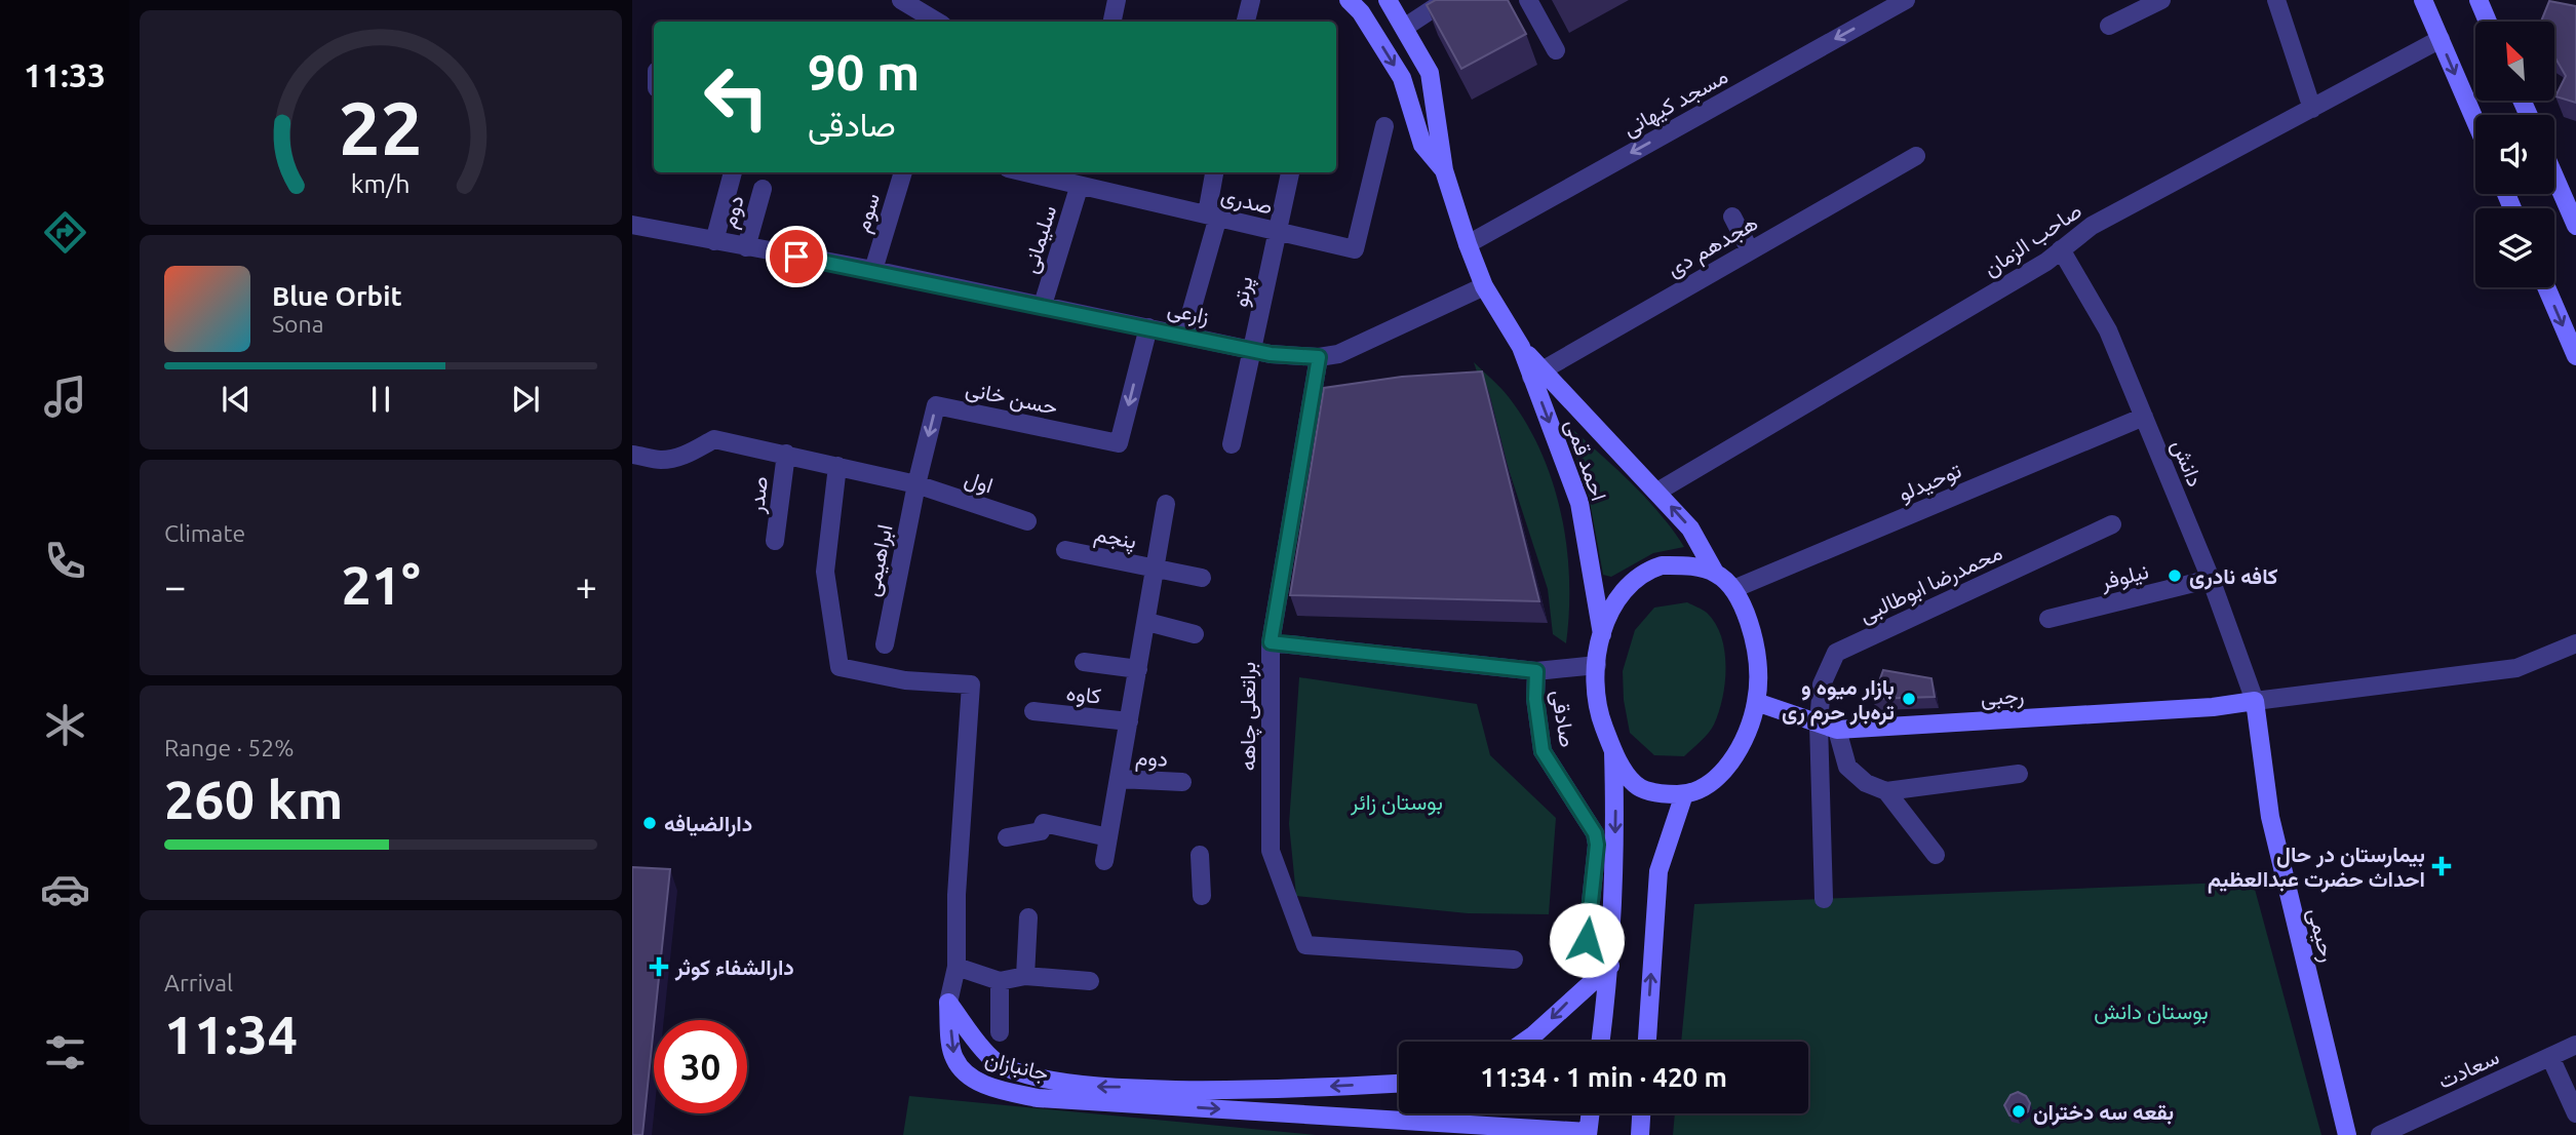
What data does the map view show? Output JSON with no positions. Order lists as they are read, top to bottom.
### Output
{
  "streets": {
    "street": [
      "مسجد کیهانی",
      "صدری",
      "دوم",
      "سوم",
      "سلیمانی",
      "صاحب الزمان",
      "هجدهم دی",
      "پرتو",
      "زارعی",
      "حسن خانی",
      "احمد قمی",
      "دانش",
      "اول",
      "توحیدلو",
      "صدر",
      "پنجم",
      "ابراهیمی",
      "نیلوفر",
      "محمدرضا ابوطالبی",
      "کاوه",
      "رجبی",
      "براتعلی چاهه",
      "صادقی",
      "رحیمی",
      "جانبازان",
      "سعادت"
    ]
  },
  "crossings": [
    ["مسجد کیهانی", "احمد قمی"],
    ["صدری", "سلیمانی"],
    ["صدری", "پرتو"],
    ["دوم", "زارعی"],
    ["سوم", "زارعی"],
    ["سلیمانی", "زارعی"],
    ["صاحب الزمان", "احمد قمی"],
    ["صاحب الزمان", "دانش"],
    ["هجدهم دی", "احمد قمی"],
    ["پرتو", "زارعی"],
    ["زارعی", "حسن خانی"],
    ["زارعی", "احمد قمی"],
    ["زارعی", "براتعلی چاهه"],
    ["حسن خانی", "اول"],
    ["حسن خانی", "ابراهیمی"],
    ["احمد قمی", "توحیدلو"],
    ["احمد قمی", "رجبی"],
    ["دانش", "توحیدلو"],
    ["دانش", "نیلوفر"],
    ["دانش", "رجبی"],
    ["دانش", "رحیمی"],
    ["اول", "ابراهیمی"],
    ["توحیدلو", "رجبی"],
    ["محمدرضا ابوطالبی", "رجبی"],
    ["رجبی", "رحیمی"],
    ["براتعلی چاهه", "صادقی"]
  ],
  "one_way": ["مسجد کیهانی"],
  "parks": ["بوستان زائر", "بوستان دانش"],
  "places": {
    "other": [
      "کافه نادری",
      "بازار میوه و تره‌بار حرم ری",
      "دارالضیافه",
      "بقعه سه دختران"
    ],
    "health": ["بیمارستان در حال احداث حضرت عبدالعظیم", "دارالشفاء کوثر"]
  },
  "north": "top left",
  "page": {
    "tabs": "11:33",
    "turn": ["90 m", "صادقی"],
    "song": ["Blue Orbit", "Sona"],
    "tile": [
      "Climate",
      ["Range · 52%", "260 km"],
      ["Arrival", "11:34"]
    ],
    "heat": ["−", "21°", "+"],
    "limit": "30",
    "trip": "11:34 · 1 min · 420 m",
    "gauge": ["22", "km/h"]
  }
}
